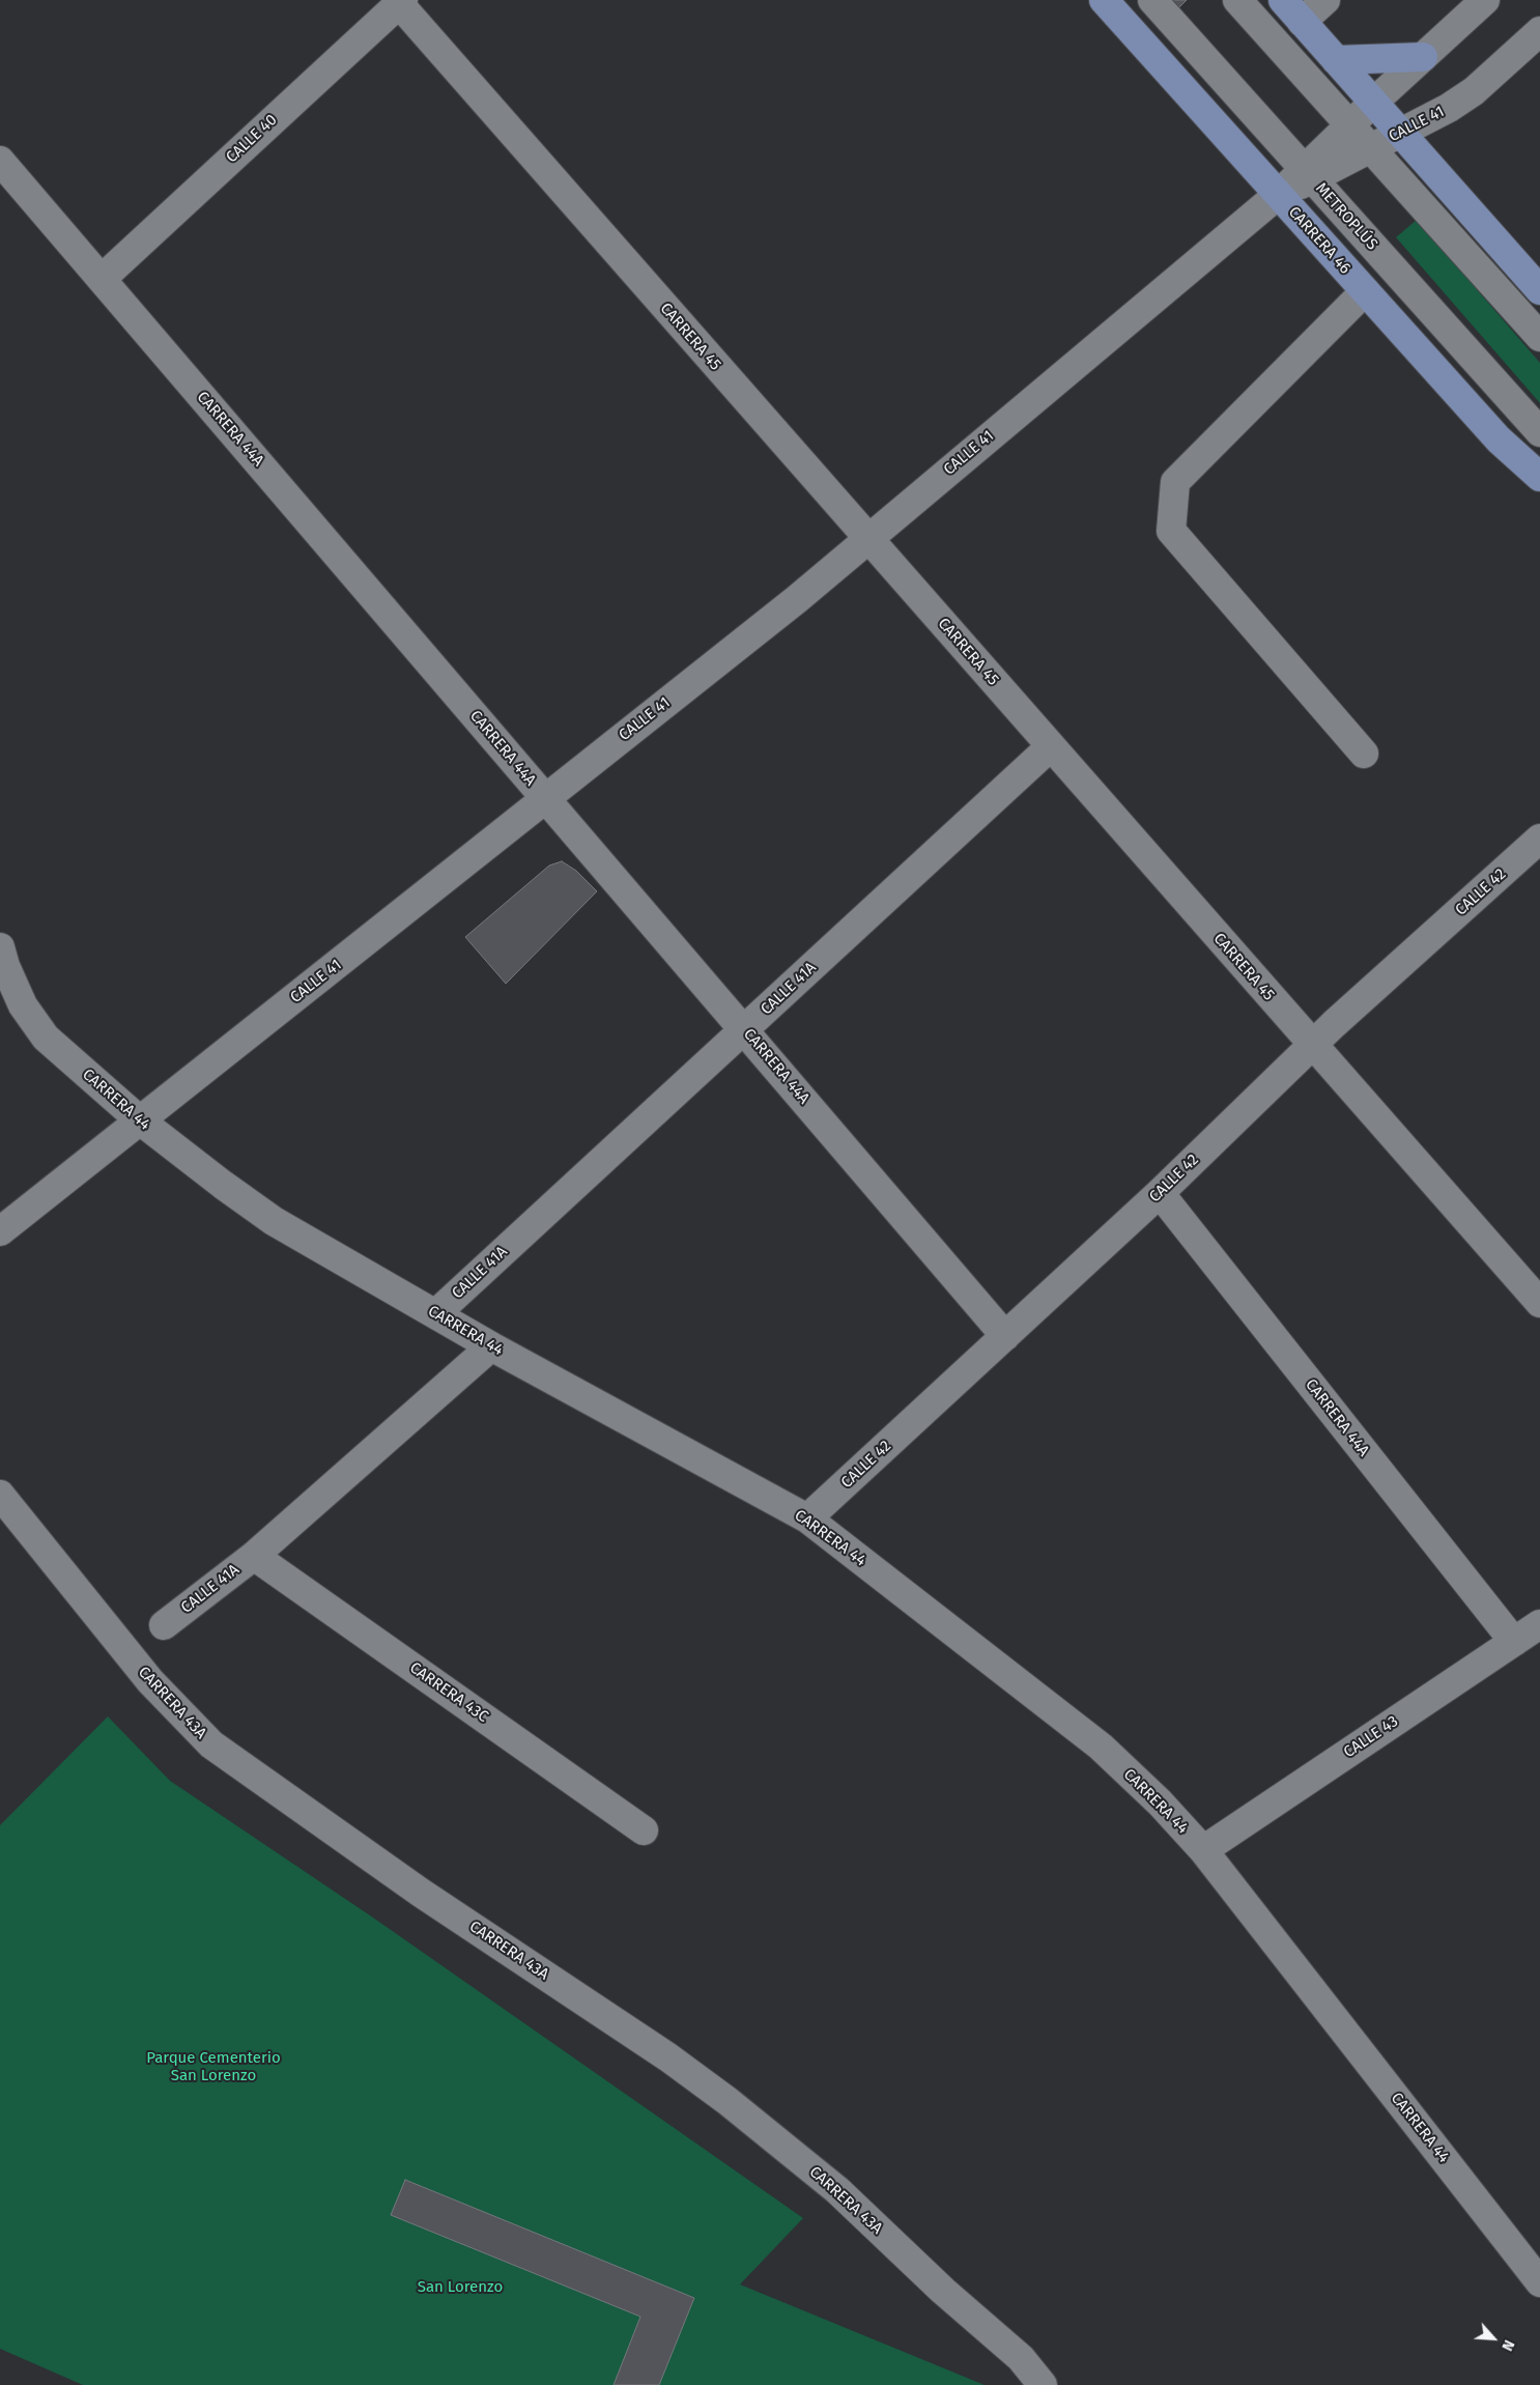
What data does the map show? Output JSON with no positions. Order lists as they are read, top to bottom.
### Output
{
  "streets": {
    "main road": ["CARRERA 46"],
    "street": [
      "CALLE 41",
      "CALLE 40",
      "METROPLÚS",
      "CARRERA 45",
      "CARRERA 44A",
      "CALLE 42",
      "CALLE 41A",
      "CARRERA 44",
      "CARRERA 43C",
      "CARRERA 43A",
      "CALLE 43"
    ]
  },
  "crossings": [
    ["CALLE 41", "METROPLÚS"],
    ["CALLE 41", "CARRERA 46"],
    ["CALLE 41", "CARRERA 45"],
    ["CALLE 41", "CARRERA 44A"],
    ["CALLE 41", "CARRERA 44"],
    ["CALLE 40", "CARRERA 45"],
    ["CALLE 40", "CARRERA 44A"],
    ["CARRERA 45", "CALLE 42"],
    ["CARRERA 45", "CALLE 41A"],
    ["CARRERA 44A", "CALLE 42"],
    ["CARRERA 44A", "CALLE 41A"],
    ["CARRERA 44A", "CALLE 43"],
    ["CALLE 42", "CARRERA 44"],
    ["CALLE 41A", "CARRERA 44"],
    ["CALLE 41A", "CARRERA 43C"],
    ["CARRERA 44", "CALLE 43"]
  ],
  "parks": ["Parque Cementerio San Lorenzo", "San Lorenzo"],
  "north": "bottom right"
}
